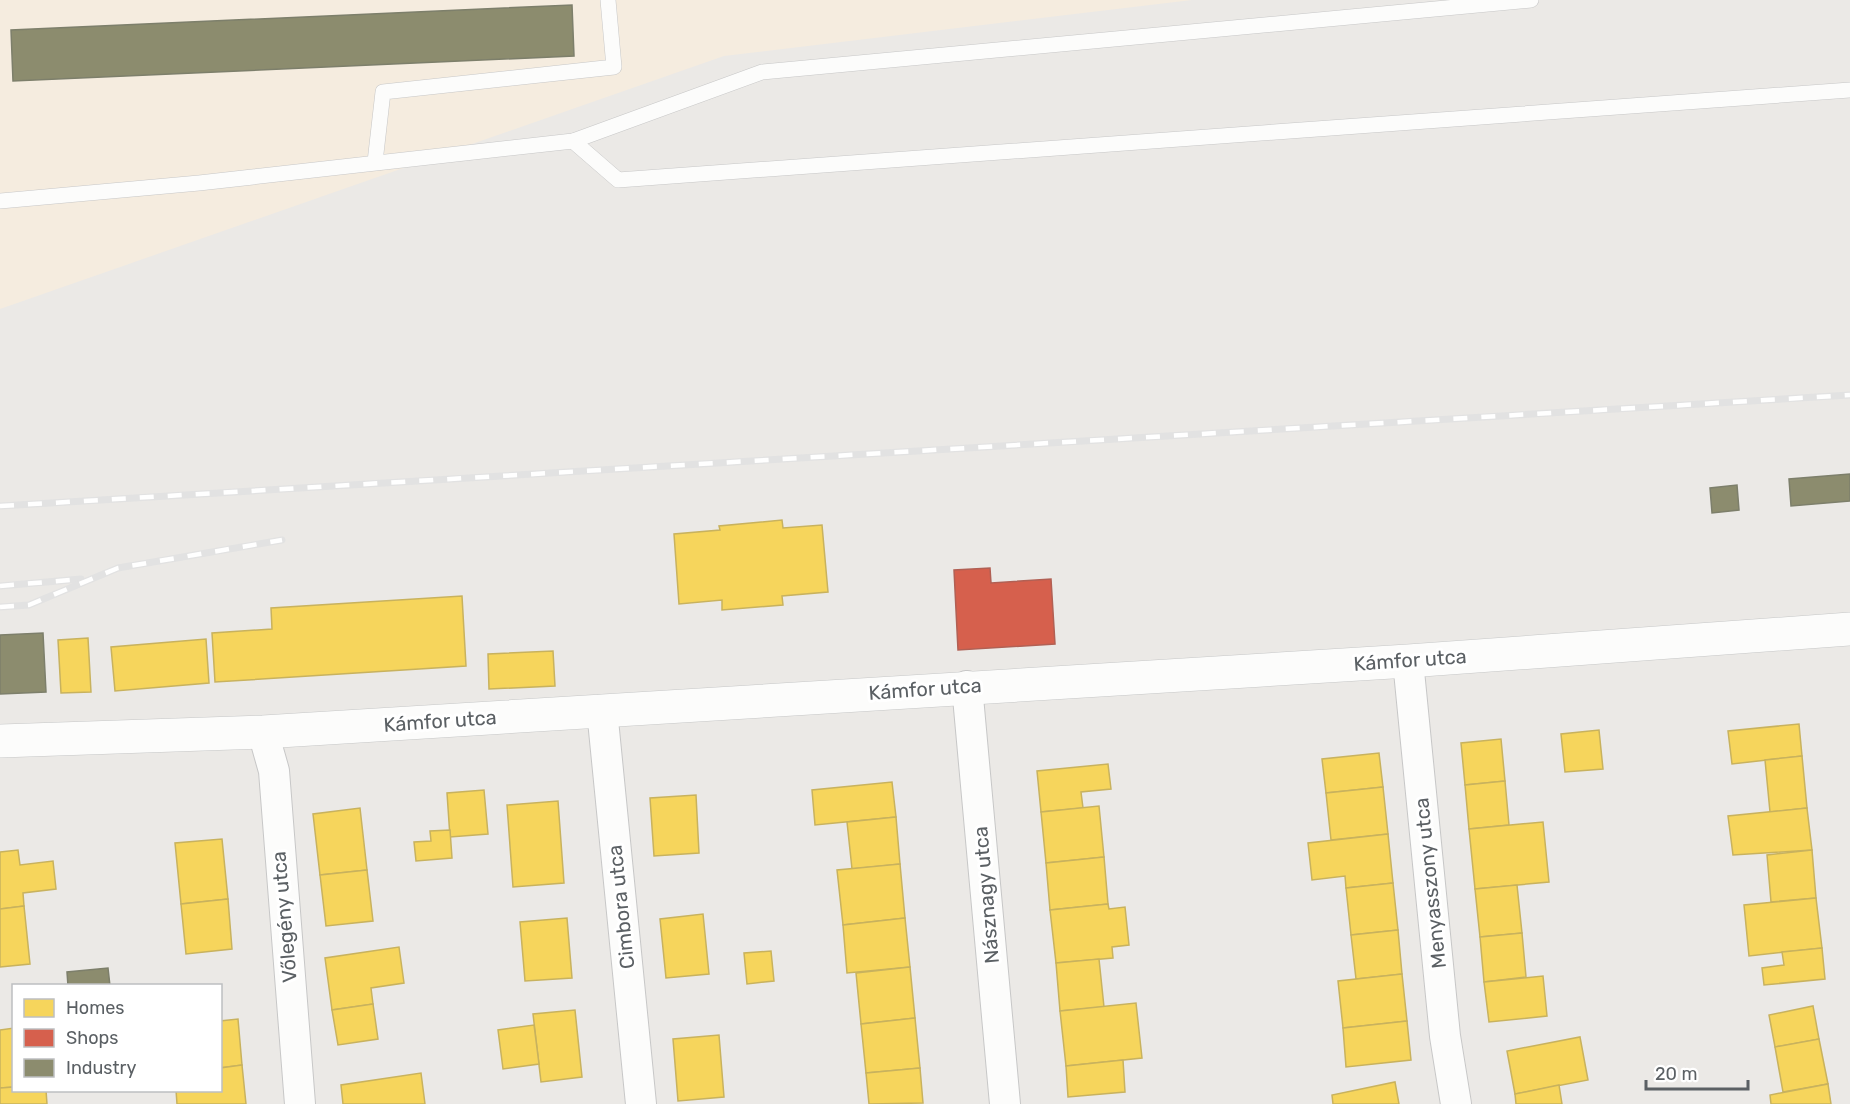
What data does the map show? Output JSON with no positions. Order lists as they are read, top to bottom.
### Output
{
  "streets": {
    "street": [
      "Kámfor utca",
      "Menyasszony utca",
      "Násznagy utca",
      "Cimbora utca",
      "Vőlegény utca"
    ]
  },
  "crossings": [
    ["Kámfor utca", "Menyasszony utca"],
    ["Kámfor utca", "Násznagy utca"],
    ["Kámfor utca", "Cimbora utca"],
    ["Kámfor utca", "Vőlegény utca"]
  ],
  "legend": ["Homes", "Shops", "Industry"],
  "scale_bar": "20 m"
}
